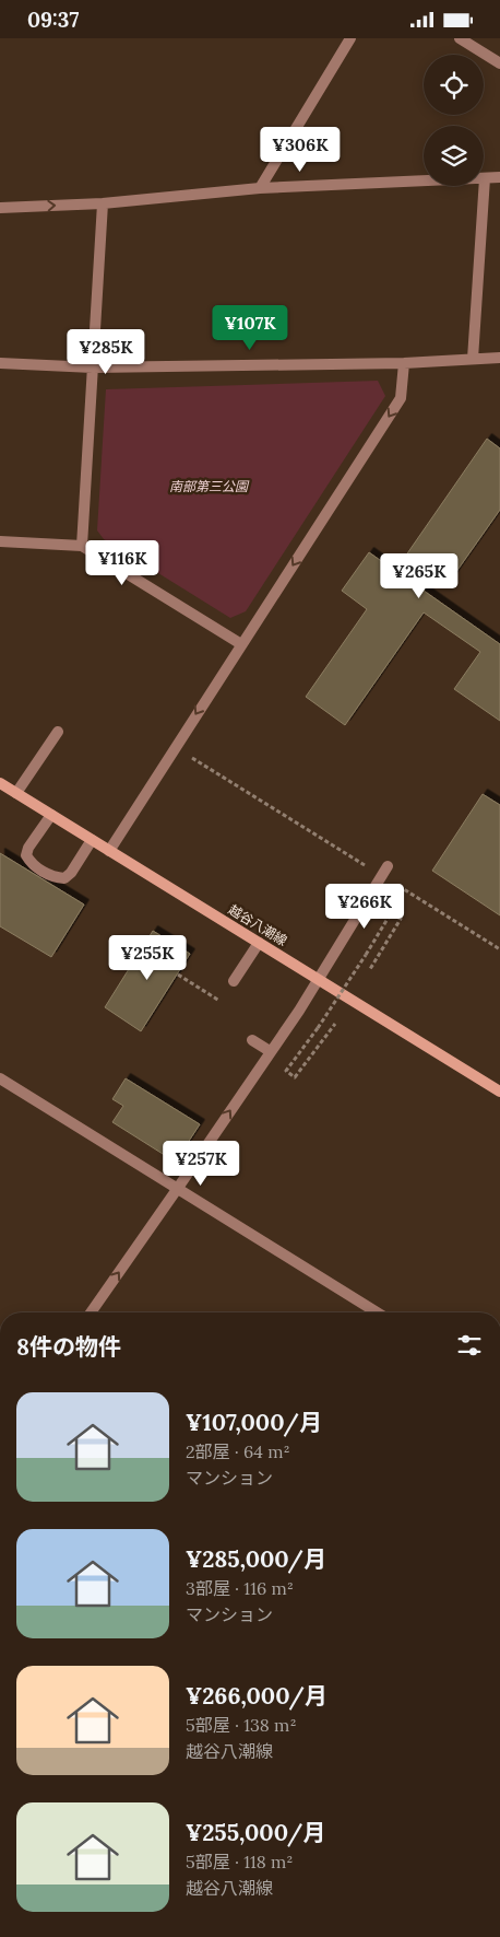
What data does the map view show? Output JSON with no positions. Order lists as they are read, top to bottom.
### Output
{
  "streets": {
    "main road": ["越谷八潮線"]
  },
  "parks": ["南部第三公園"],
  "page": {
    "status": "09:37",
    "price": [
      "¥306K",
      "¥107K",
      "¥285K",
      "¥116K",
      "¥265K",
      "¥266K",
      "¥255K",
      "¥257K"
    ],
    "heading": "8件の物件",
    "list": [
      {
        "name": "¥107,000/月",
        "note": "2部屋 · 64 m² · マンション"
      },
      {
        "name": "¥285,000/月",
        "note": "3部屋 · 116 m² · マンション"
      },
      {
        "name": "¥266,000/月",
        "note": "5部屋 · 138 m² · 越谷八潮線"
      },
      {
        "name": "¥255,000/月",
        "note": "5部屋 · 118 m² · 越谷八潮線"
      }
    ]
  }
}
